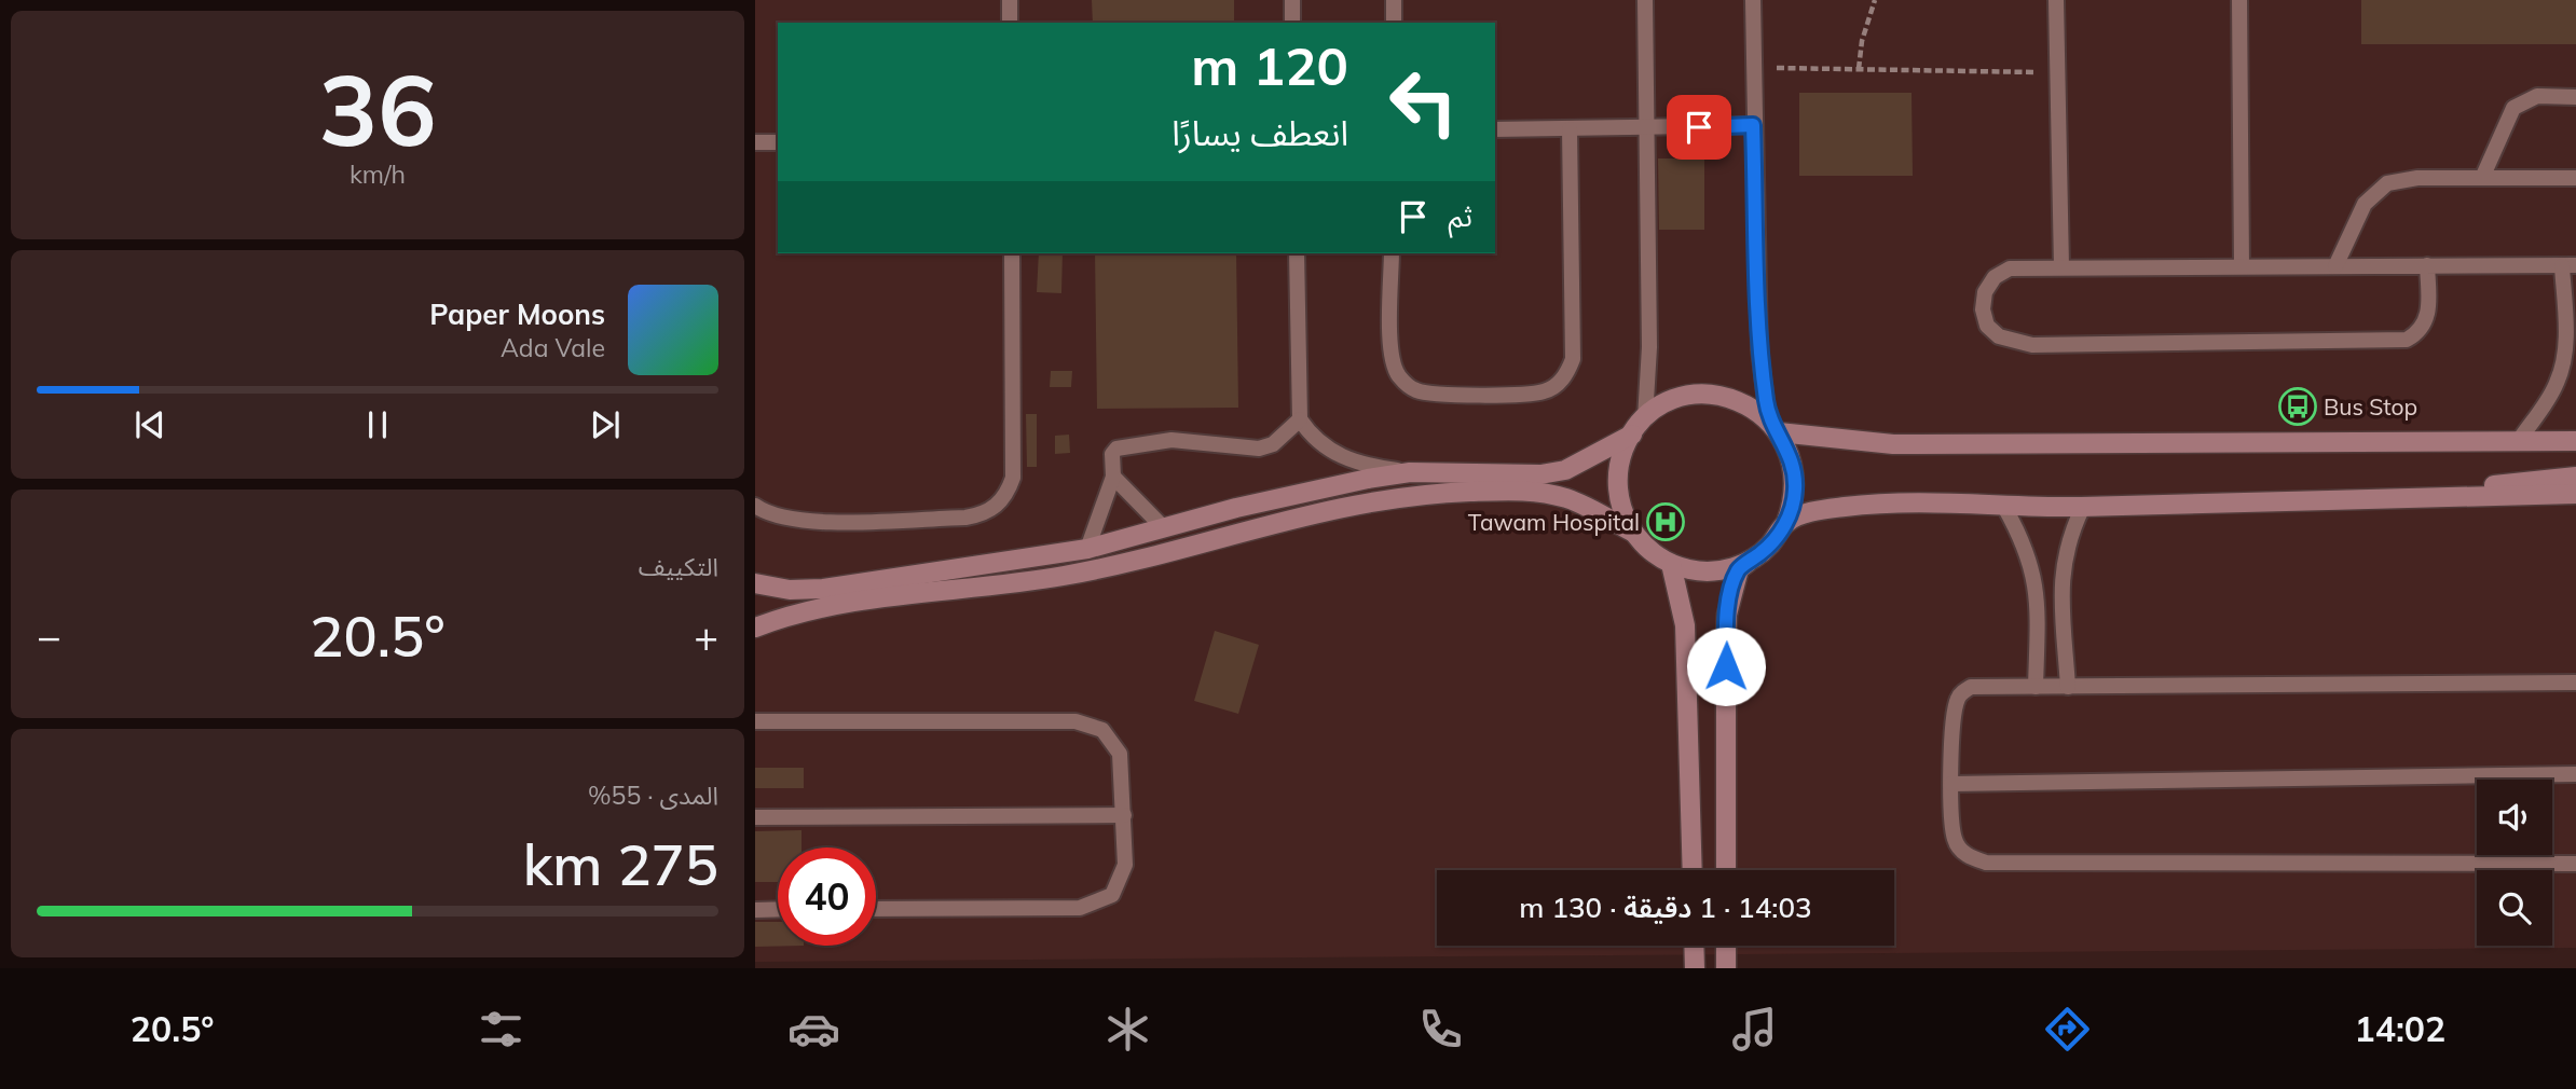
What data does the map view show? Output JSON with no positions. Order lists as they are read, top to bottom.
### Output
{
  "places": {
    "bus stop": ["Bus Stop"],
    "hospital": ["Tawam Hospital"]
  },
  "page": {
    "tile": [
      ["36", "km/h"],
      "التكييف",
      ["المدى · 55%", "275 km"]
    ],
    "turn": ["120 m", "انعطف يسارًا"],
    "then": "ثم",
    "song": ["Paper Moons", "Ada Vale"],
    "heat": ["−", "20.5°", "+"],
    "limit": "40",
    "trip": "14:03 · 1 دقيقة · 130 m",
    "tabs": ["14:02", "20.5°"]
  }
}
